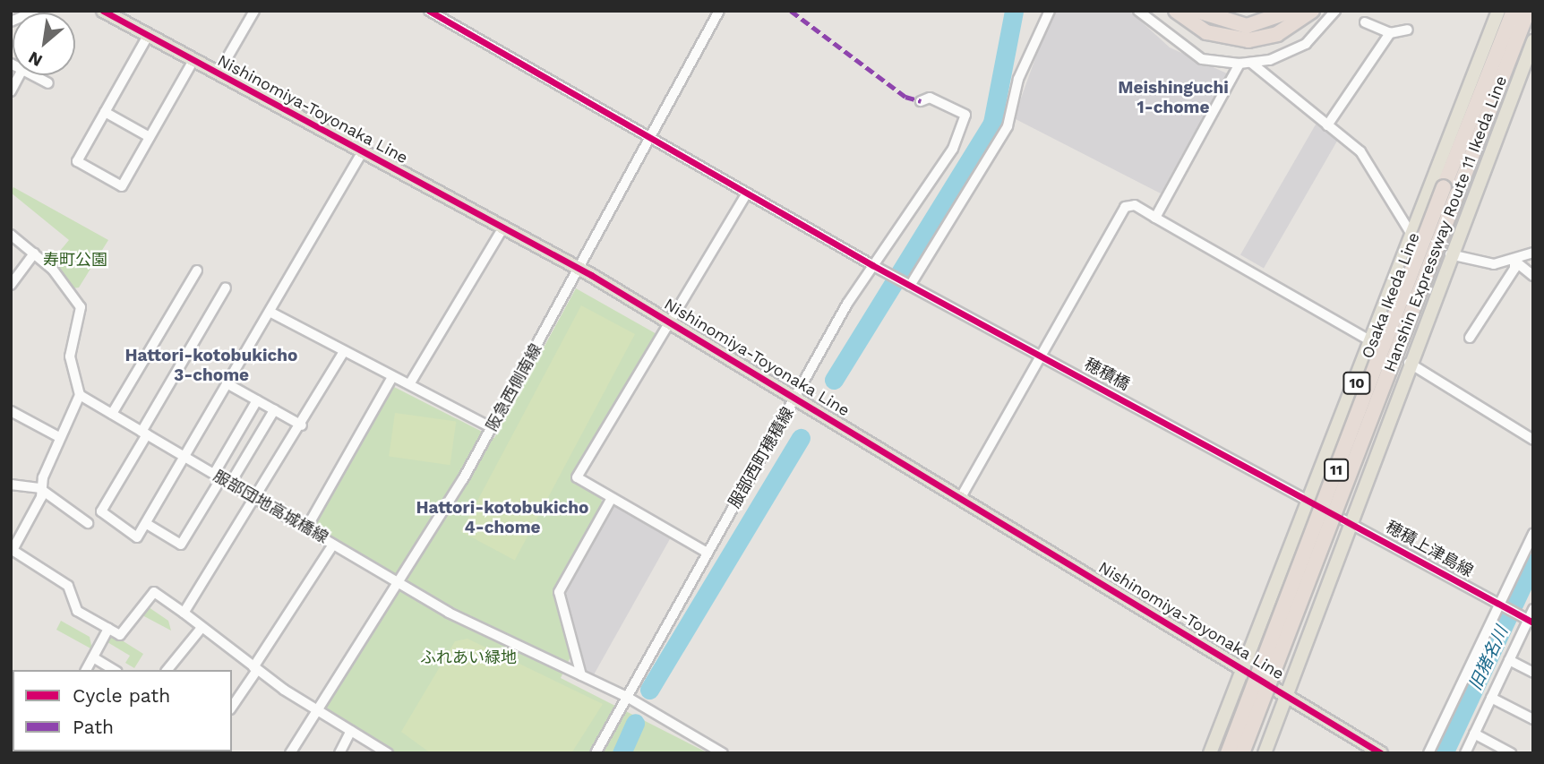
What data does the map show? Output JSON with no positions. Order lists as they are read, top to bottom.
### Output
{
  "streets": {
    "highway": ["Hanshin Expressway Route 11 Ikeda Line", "11"],
    "main road": ["Nishinomiya-Toyonaka Line", "Osaka Ikeda Line", "10"],
    "street": [
      "穂積橋",
      "阪急西側南線",
      "服部西町穂積線",
      "服部団地高城橋線",
      "穂積上津島線"
    ]
  },
  "crossings": [
    ["Nishinomiya-Toyonaka Line", "Osaka Ikeda Line"],
    ["Nishinomiya-Toyonaka Line", "阪急西側南線"],
    ["Nishinomiya-Toyonaka Line", "服部西町穂積線"],
    ["Osaka Ikeda Line", "穂積橋"],
    ["Osaka Ikeda Line", "穂積上津島線"],
    ["穂積橋", "阪急西側南線"],
    ["穂積橋", "服部西町穂積線"],
    ["穂積橋", "穂積上津島線"],
    ["阪急西側南線", "服部団地高城橋線"],
    ["服部西町穂積線", "服部団地高城橋線"]
  ],
  "districts": ["Meishinguchi 1-chome", "Hattori-kotobukicho 3-chome", "Hattori-kotobukicho 4-chome"],
  "water": ["旧猪名川"],
  "parks": ["寿町公園", "ふれあい緑地"],
  "legend": ["Cycle path", "Path"],
  "north": "bottom left"
}
